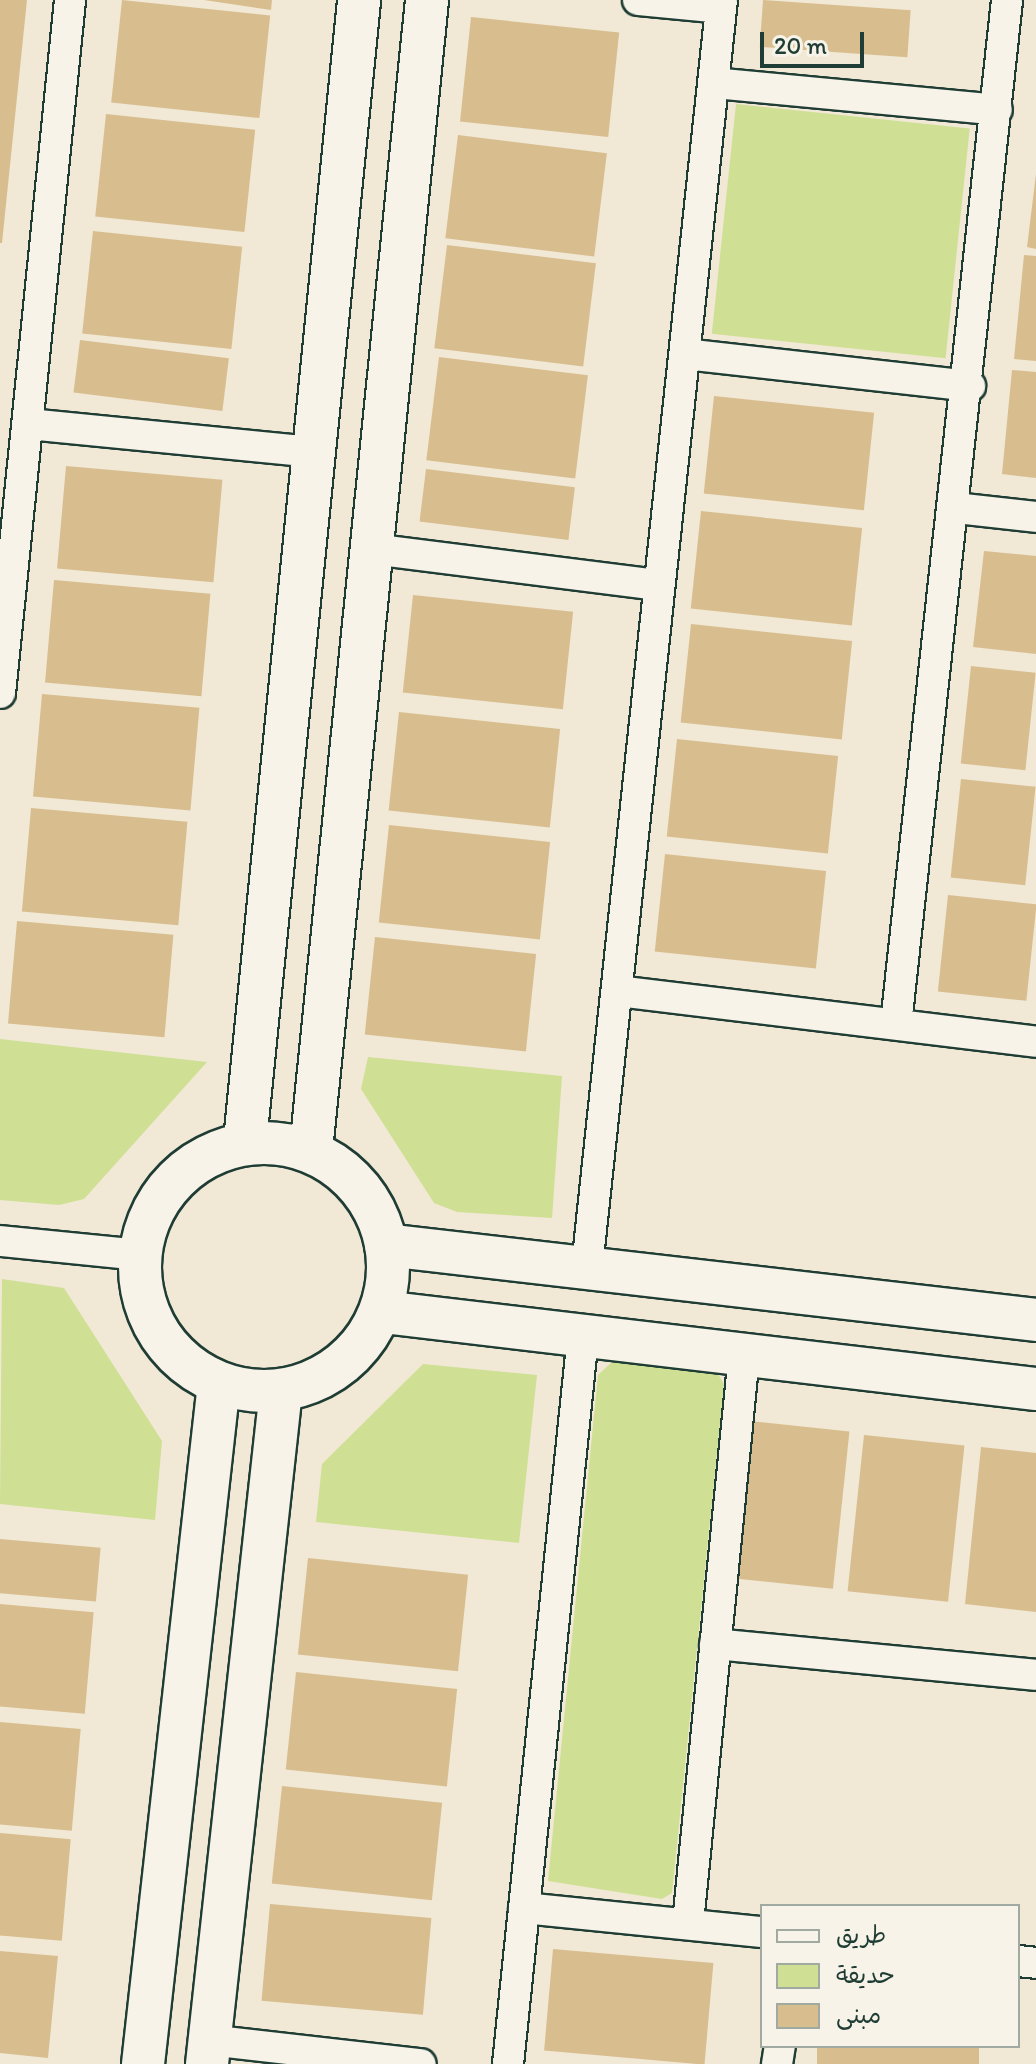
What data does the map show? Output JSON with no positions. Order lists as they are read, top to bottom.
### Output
{
  "legend": ["طريق", "حديقة", "مبنى"],
  "scale_bar": "20 m"
}
